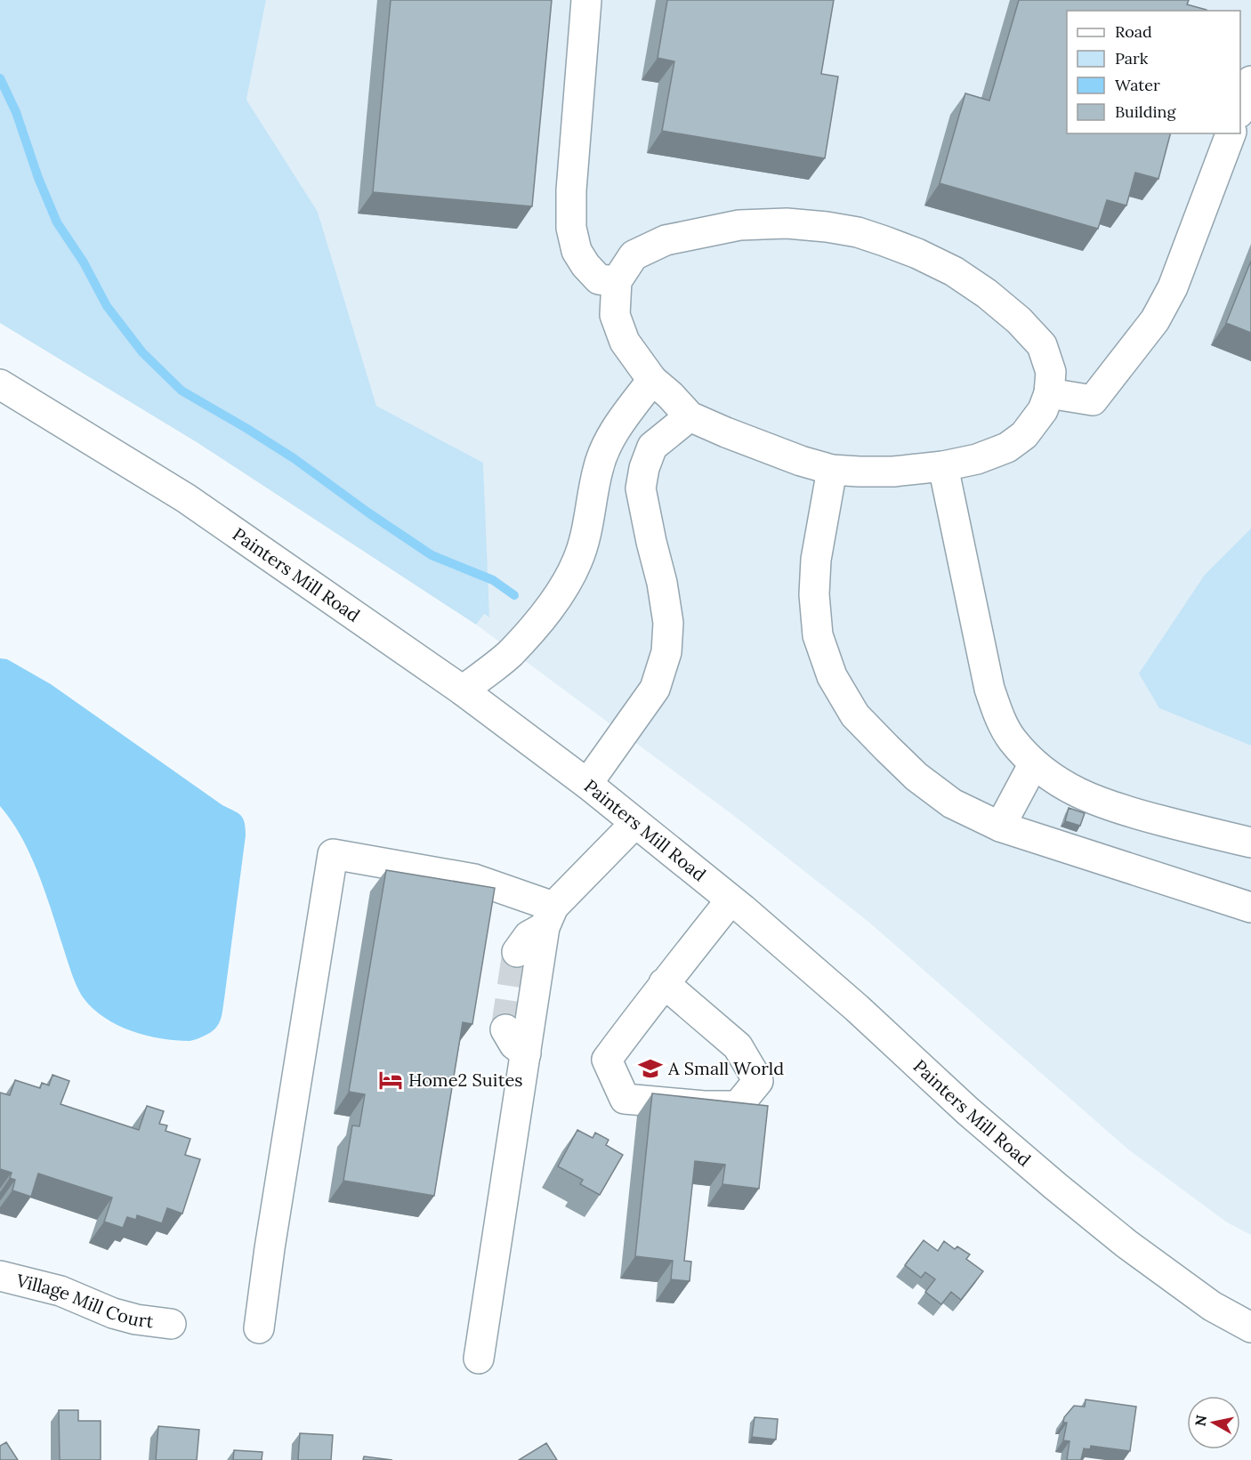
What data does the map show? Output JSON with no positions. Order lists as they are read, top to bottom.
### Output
{
  "streets": {
    "main road": ["Painters Mill Road", "Village Mill Court"]
  },
  "places": {
    "school or university": ["A Small World"],
    "hotel": ["Home2 Suites"]
  },
  "legend": [
    "Road",
    "Park",
    "Water",
    "Building"
  ],
  "north": "left"
}
